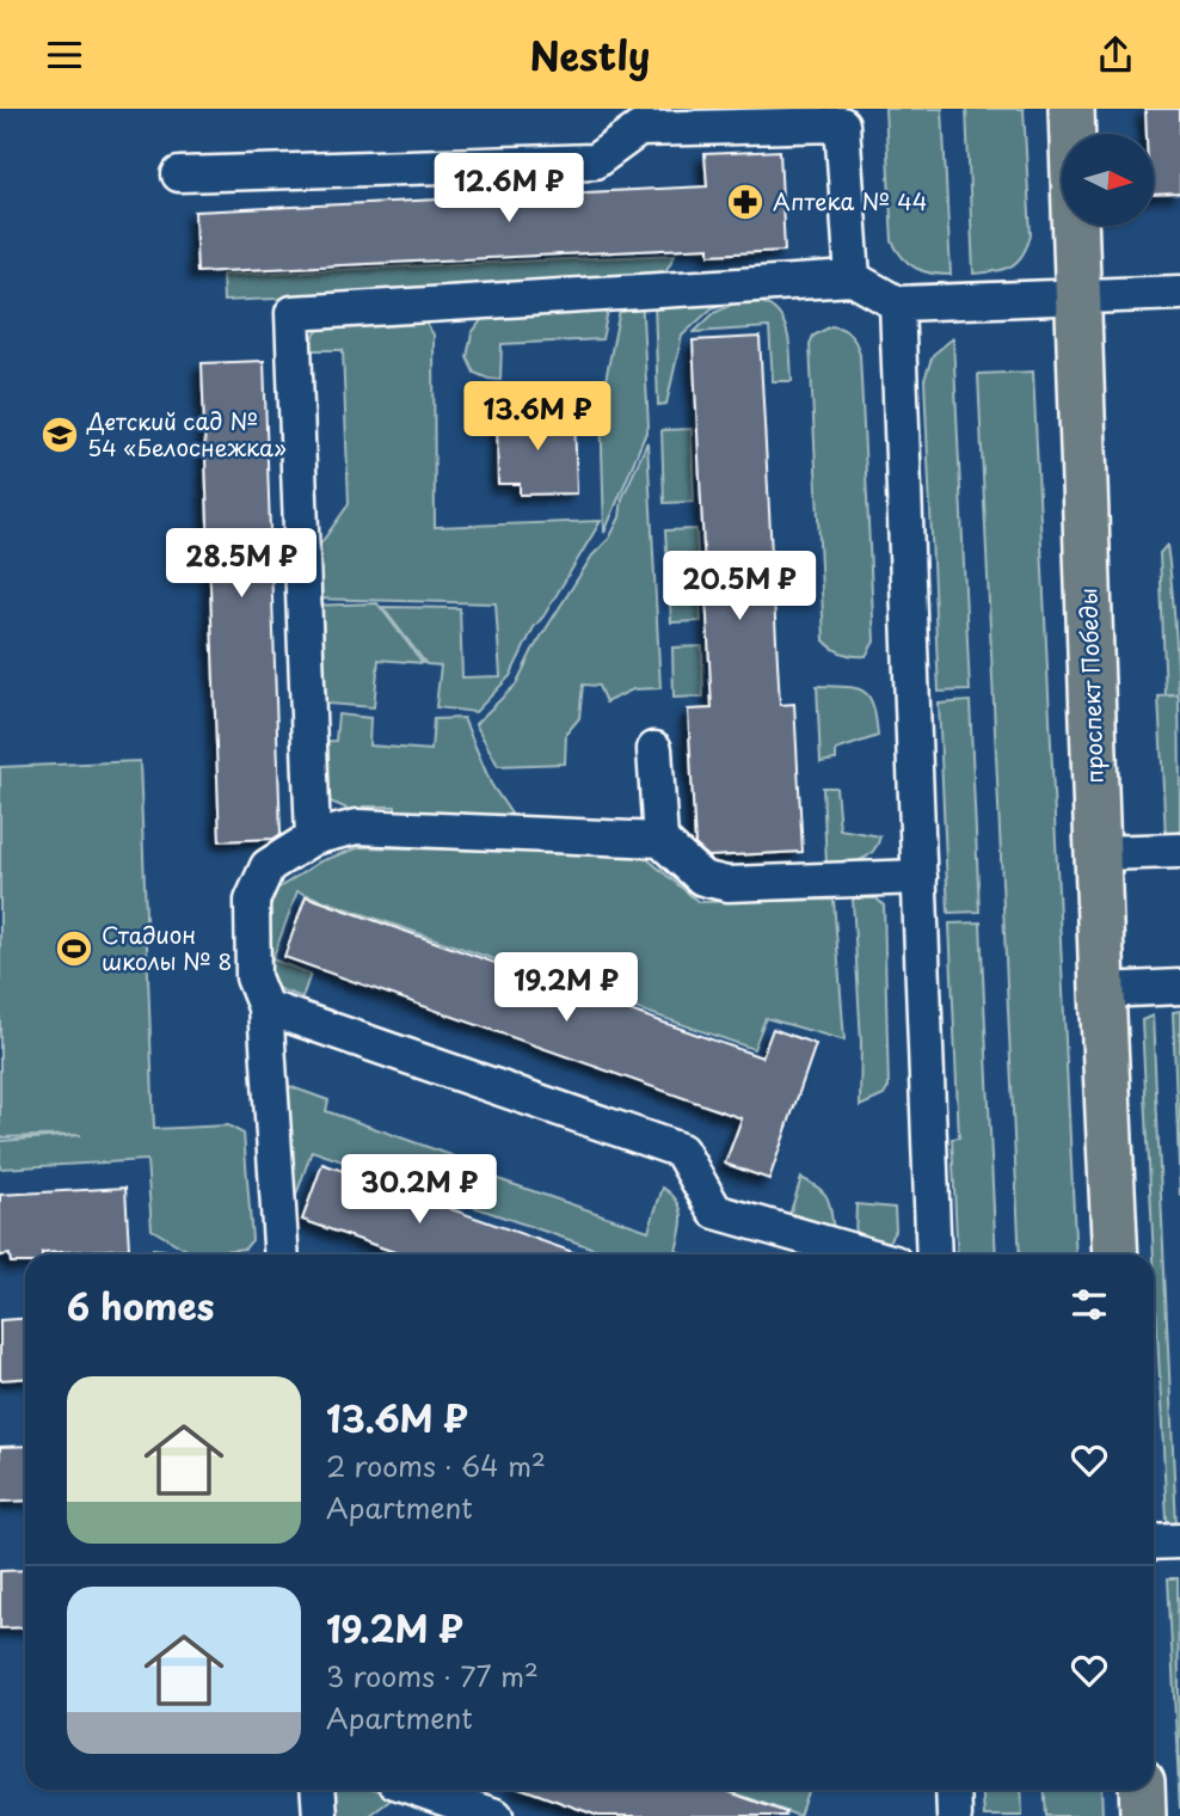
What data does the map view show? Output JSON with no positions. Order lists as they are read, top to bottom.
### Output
{
  "streets": {
    "main road": ["проспект Победы"]
  },
  "places": {
    "pharmacy": ["Аптека № 44"],
    "school or university": ["Детский сад № 54 «Белоснежка»"],
    "sports": ["Стадион школы № 8"]
  },
  "north": "right",
  "page": {
    "header": "Nestly",
    "price": [
      "12.6M ₽",
      "13.6M ₽",
      "28.5M ₽",
      "20.5M ₽",
      "19.2M ₽",
      "30.2M ₽"
    ],
    "heading": "6 homes",
    "list": [
      {
        "name": "13.6M ₽",
        "note": "2 rooms · 64 m² · Apartment"
      },
      {
        "name": "19.2M ₽",
        "note": "3 rooms · 77 m² · Apartment"
      }
    ]
  }
}
